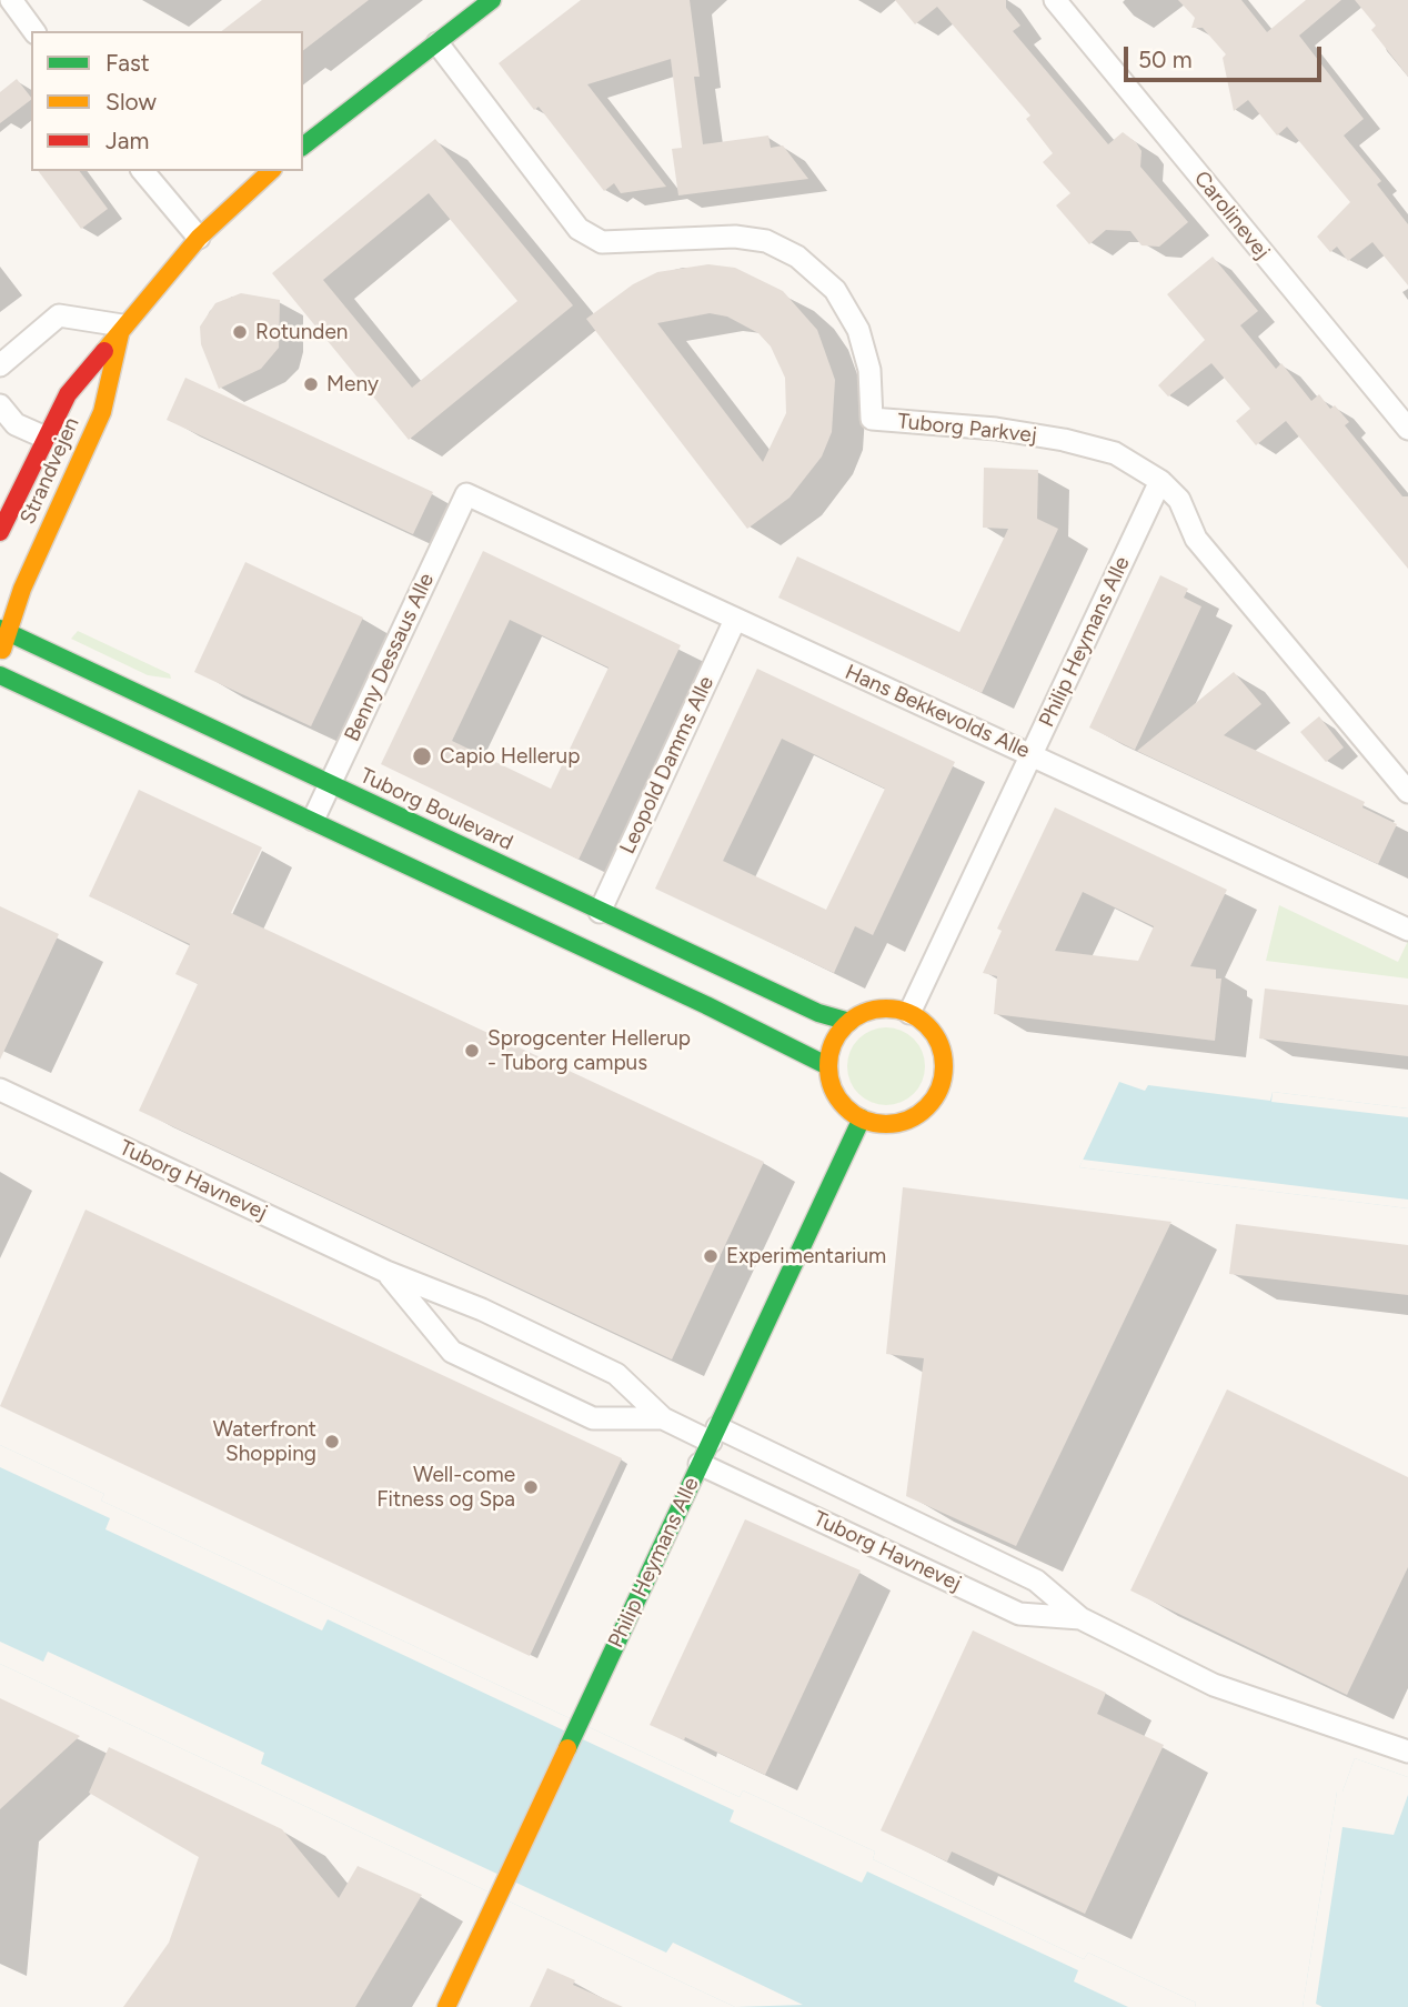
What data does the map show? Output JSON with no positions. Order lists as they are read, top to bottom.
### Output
{
  "streets": {
    "street": [
      "Carolinevej",
      "Tuborg Parkvej",
      "Strandvejen",
      "Philip Heymans Alle",
      "Benny Dessaus Alle",
      "Hans Bekkevolds Alle",
      "Leopold Damms Alle",
      "Tuborg Boulevard",
      "Tuborg Havnevej"
    ]
  },
  "crossings": [
    ["Tuborg Parkvej", "Philip Heymans Alle"],
    ["Strandvejen", "Tuborg Boulevard"],
    ["Philip Heymans Alle", "Hans Bekkevolds Alle"],
    ["Philip Heymans Alle", "Tuborg Boulevard"],
    ["Philip Heymans Alle", "Tuborg Havnevej"],
    ["Benny Dessaus Alle", "Hans Bekkevolds Alle"],
    ["Benny Dessaus Alle", "Tuborg Boulevard"],
    ["Hans Bekkevolds Alle", "Leopold Damms Alle"],
    ["Leopold Damms Alle", "Tuborg Boulevard"]
  ],
  "places": [
    "Rotunden",
    "Meny",
    "Capio Hellerup",
    "Sprogcenter Hellerup - Tuborg campus",
    "Experimentarium",
    "Waterfront Shopping",
    "Well-come Fitness og Spa"
  ],
  "legend": ["Fast", "Slow", "Jam"],
  "scale_bar": "50 m"
}
